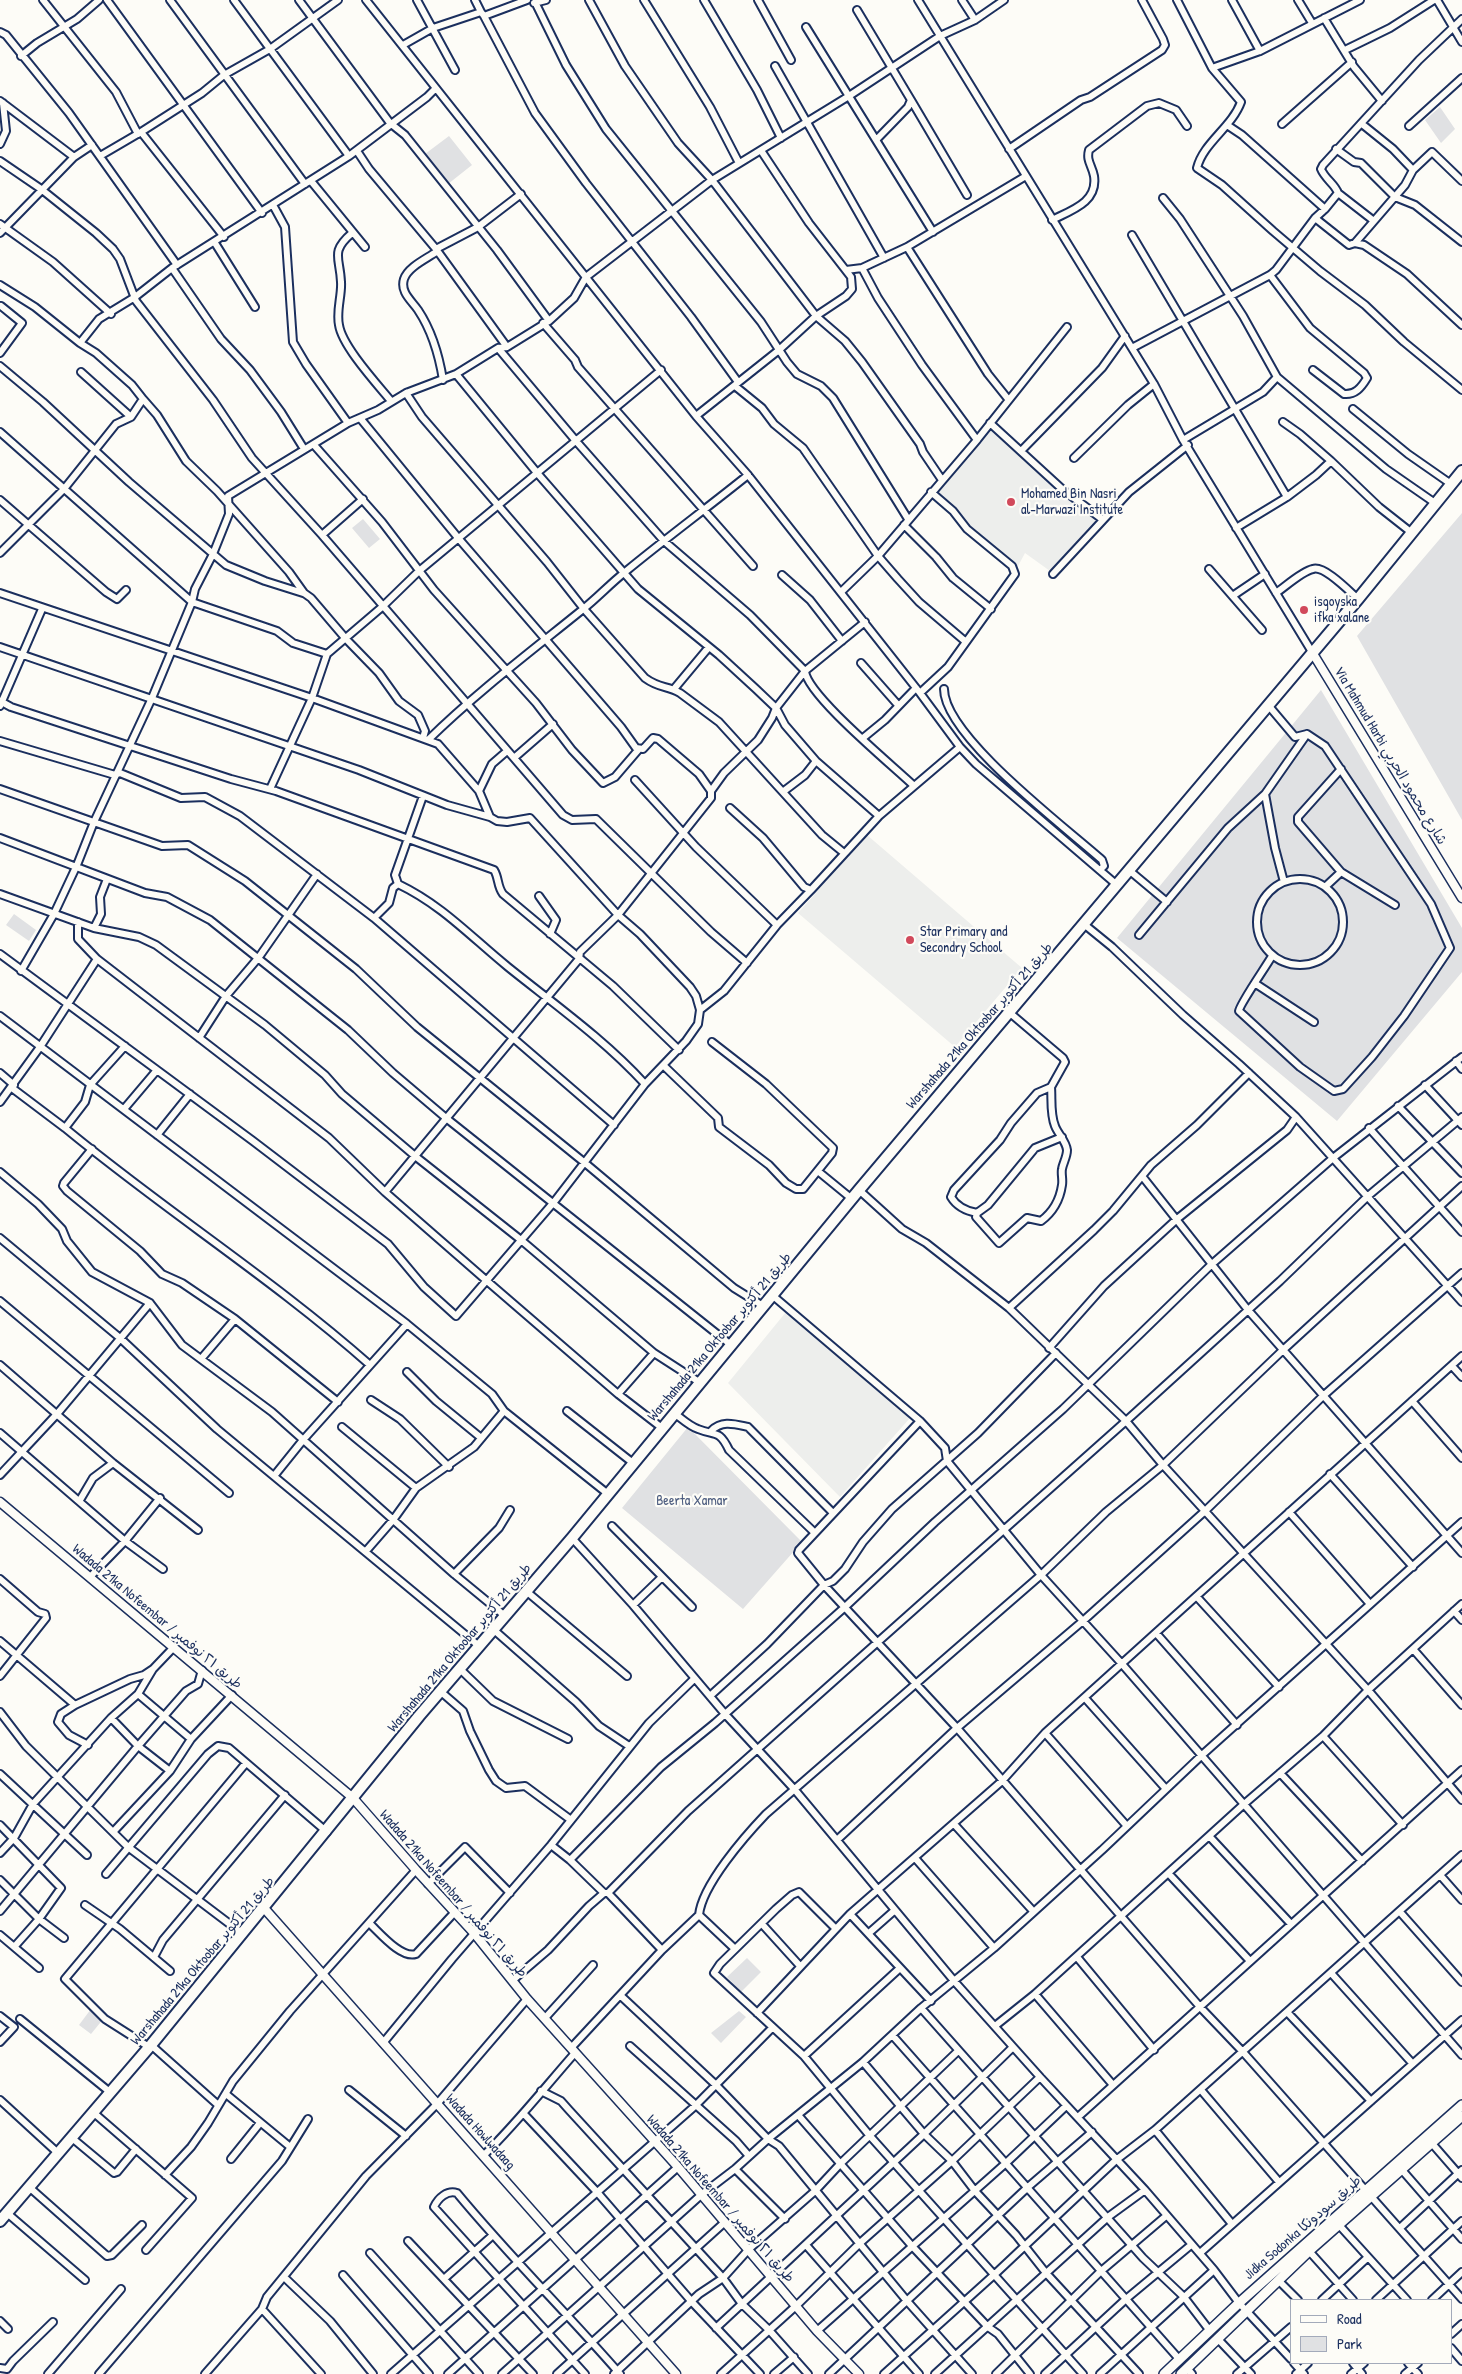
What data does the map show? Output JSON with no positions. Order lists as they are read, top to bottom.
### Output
{
  "streets": {
    "main road": ["Warshahada 21ka Oktoobar طريق 21 أكتوبر", "Jidka Sodonka طريق سودونكا"],
    "street": ["Via Mahmud Harbi شارع محمود الحربي", "Wadada 21ka Nofeembar / طريق ٢١ نوفمبر", "Wadada Howlwadaag"]
  },
  "crossings": [
    ["Via Mahmud Harbi شارع محمود الحربي", "Warshahada 21ka Oktoobar طريق 21 أكتوبر"],
    ["Warshahada 21ka Oktoobar طريق 21 أكتوبر", "Wadada 21ka Nofeembar / طريق ٢١ نوفمبر"],
    ["Warshahada 21ka Oktoobar طريق 21 أكتوبر", "Wadada Howlwadaag"]
  ],
  "parks": ["Beerta Xamar"],
  "places": ["Mohamed Bin Nasri al-Marwazi Institute", "isgoyska ifka xalane", "Star Primary and Secondry School"],
  "legend": ["Road", "Park"]
}
